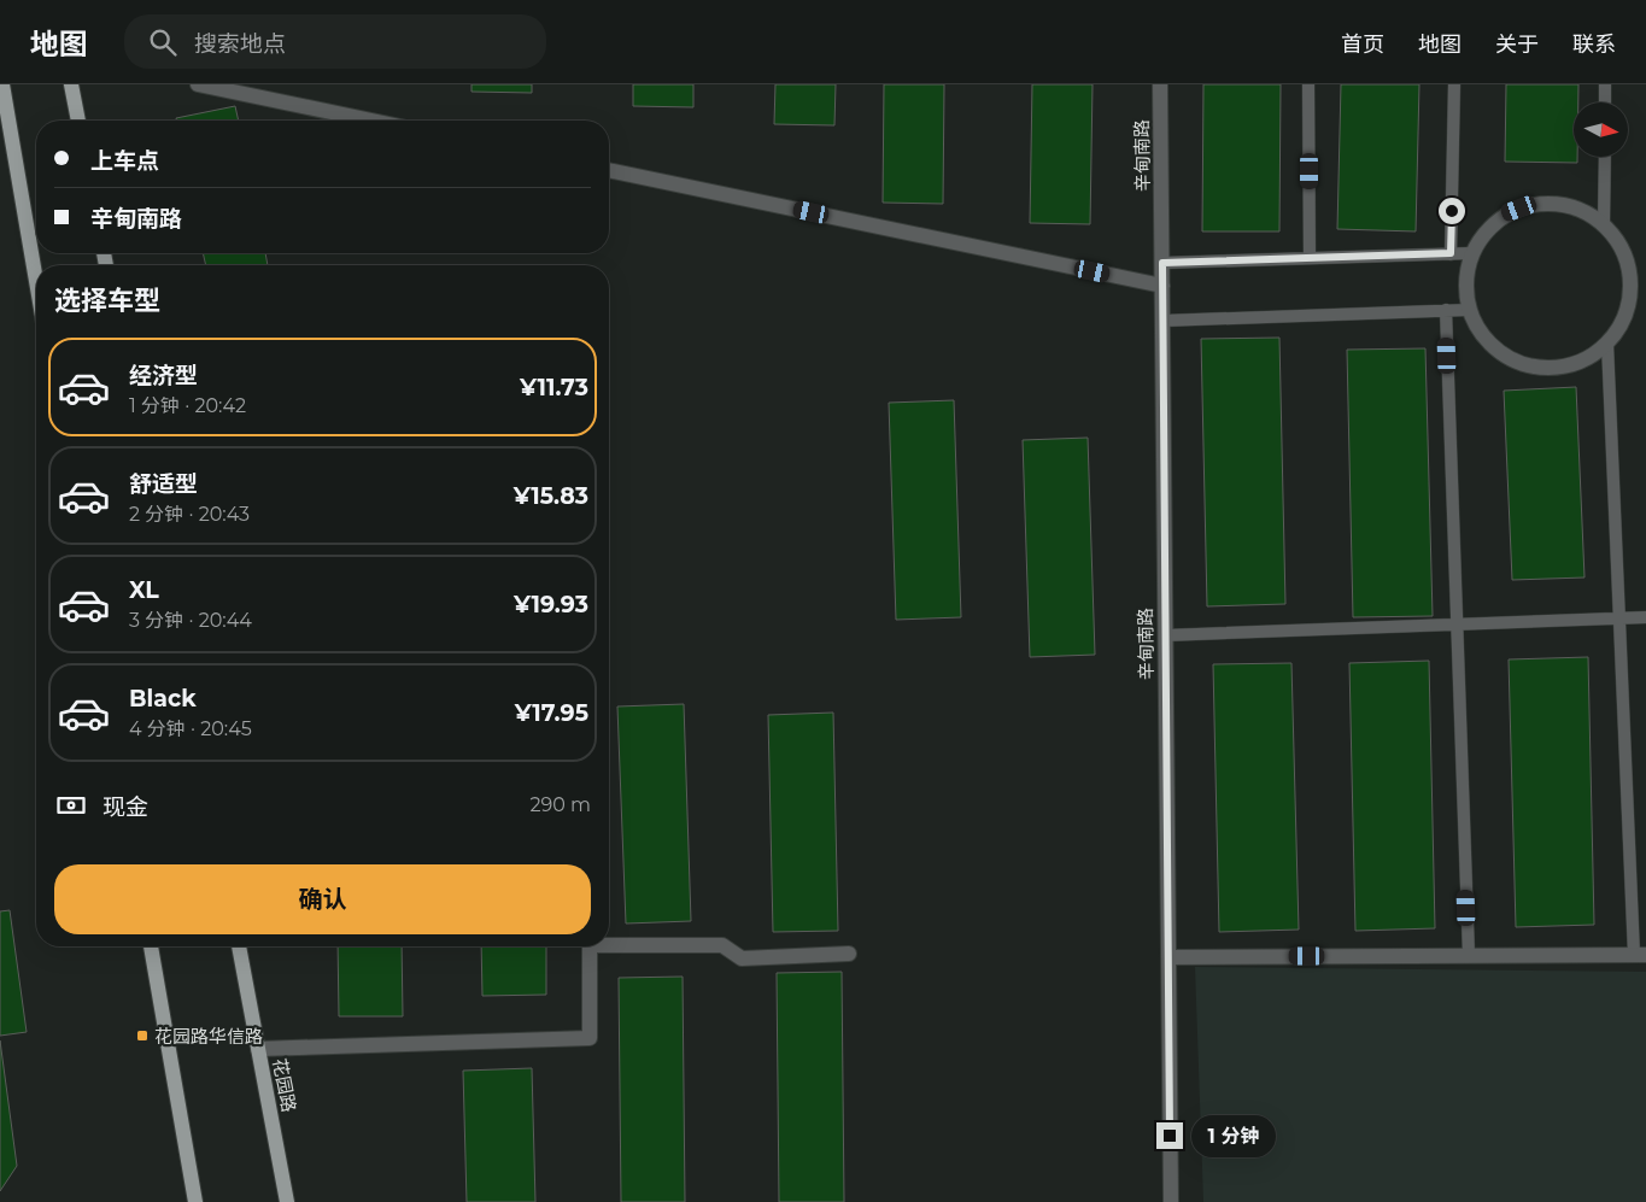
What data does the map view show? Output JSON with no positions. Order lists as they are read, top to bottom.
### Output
{
  "streets": {
    "main road": ["花园路"],
    "street": ["辛甸南路"]
  },
  "places": {
    "transit": ["花园路华信路"]
  },
  "north": "right",
  "page": {
    "header": "地图",
    "search": "搜索地点",
    "nav": [
      "首页",
      "地图",
      "关于",
      "联系"
    ],
    "banner": ["上车点", "辛甸南路"],
    "heading": "选择车型",
    "list": [
      {
        "name": "经济型",
        "note": "1 分钟 · 20:42",
        "value": "¥11.73"
      },
      {
        "name": "舒适型",
        "note": "2 分钟 · 20:43",
        "value": "¥15.83"
      },
      {
        "name": "XL",
        "note": "3 分钟 · 20:44",
        "value": "¥19.93"
      },
      {
        "name": "Black",
        "note": "4 分钟 · 20:45",
        "value": "¥17.95"
      }
    ],
    "pay": ["现金", "290 m"],
    "buttons": "确认",
    "bubble": "1 分钟"
  }
}
